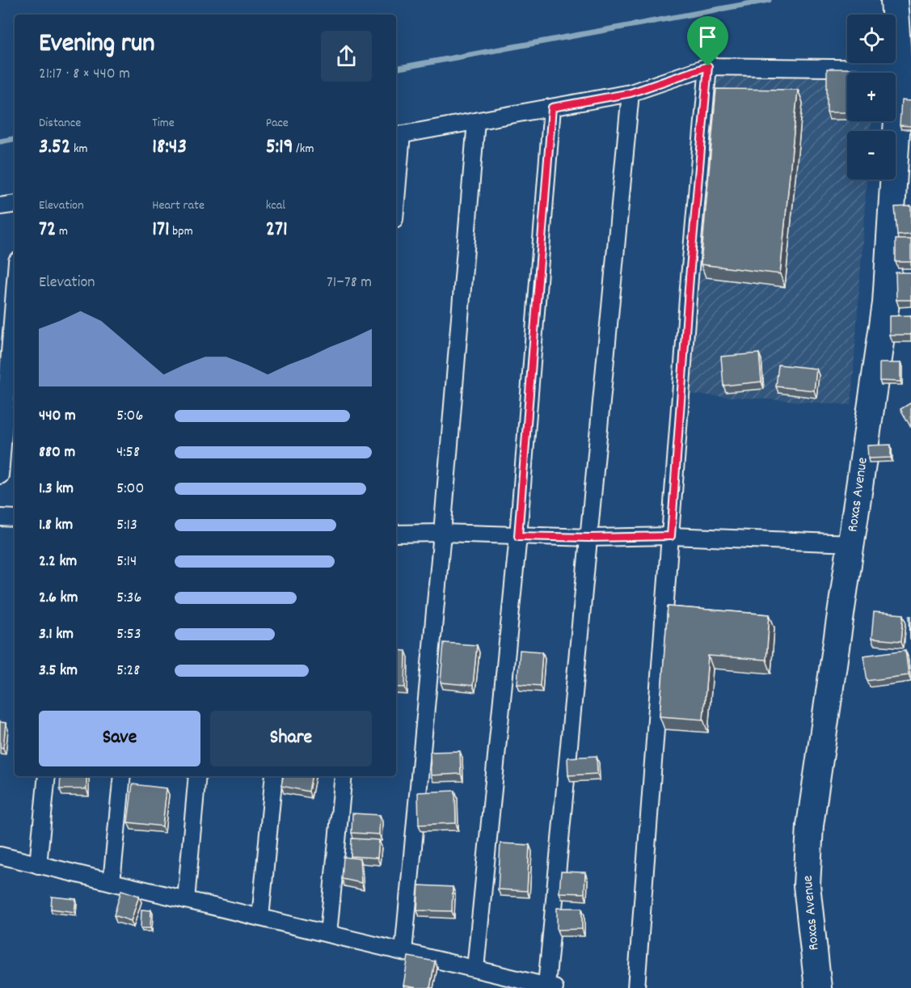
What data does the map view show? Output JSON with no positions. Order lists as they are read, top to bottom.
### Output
{
  "streets": {
    "main road": ["Roxas Avenue"]
  },
  "page": {
    "map_buttons": ["+", "−"],
    "heading": ["Evening run", "21:17 · 8 × 440 m"],
    "stats": [
      ["Distance", "3.52 km"],
      ["Time", "18:43"],
      ["Pace", "5:19 /km"],
      ["Elevation", "72 m"],
      ["Heart rate", "171 bpm"],
      ["kcal", "271"]
    ],
    "chart": ["Elevation", "71–78 m"],
    "list": [
      {
        "name": "440 m",
        "note": "5:06"
      },
      {
        "name": "880 m",
        "note": "4:58"
      },
      {
        "name": "1.3 km",
        "note": "5:00"
      },
      {
        "name": "1.8 km",
        "note": "5:13"
      },
      {
        "name": "2.2 km",
        "note": "5:14"
      },
      {
        "name": "2.6 km",
        "note": "5:36"
      },
      {
        "name": "3.1 km",
        "note": "5:53"
      },
      {
        "name": "3.5 km",
        "note": "5:28"
      }
    ],
    "buttons": ["Save", "Share"]
  }
}
